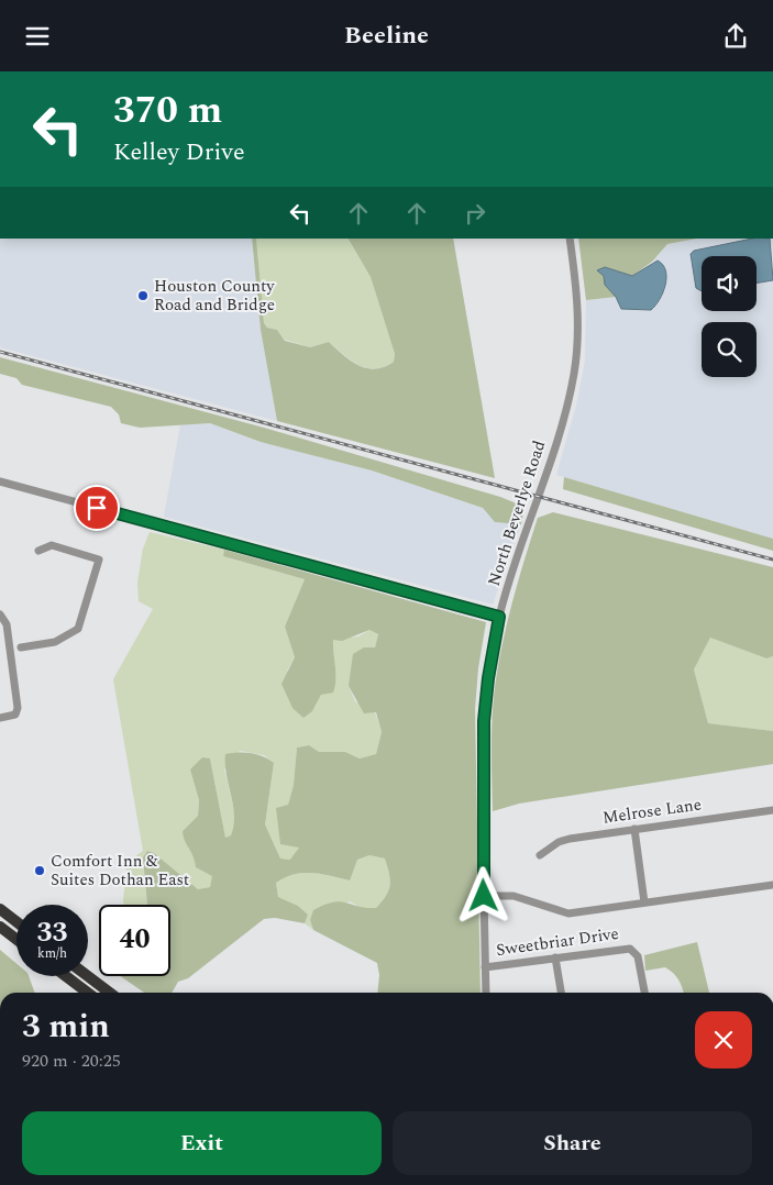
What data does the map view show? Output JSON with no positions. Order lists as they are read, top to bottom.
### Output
{
  "streets": {
    "street": ["North Beverlye Road", "Melrose Lane", "Sweetbriar Drive"]
  },
  "crossings": [
    ["North Beverlye Road", "Sweetbriar Drive"]
  ],
  "places": ["Houston County Road and Bridge", "Comfort Inn & Suites Dothan East"],
  "page": {
    "header": "Beeline",
    "turn": ["370 m", "Kelley Drive"],
    "speed": "33 km/h",
    "limit": "40",
    "heading": ["3 min", "920 m · 20:25"],
    "buttons": ["Exit", "Share"]
  }
}
